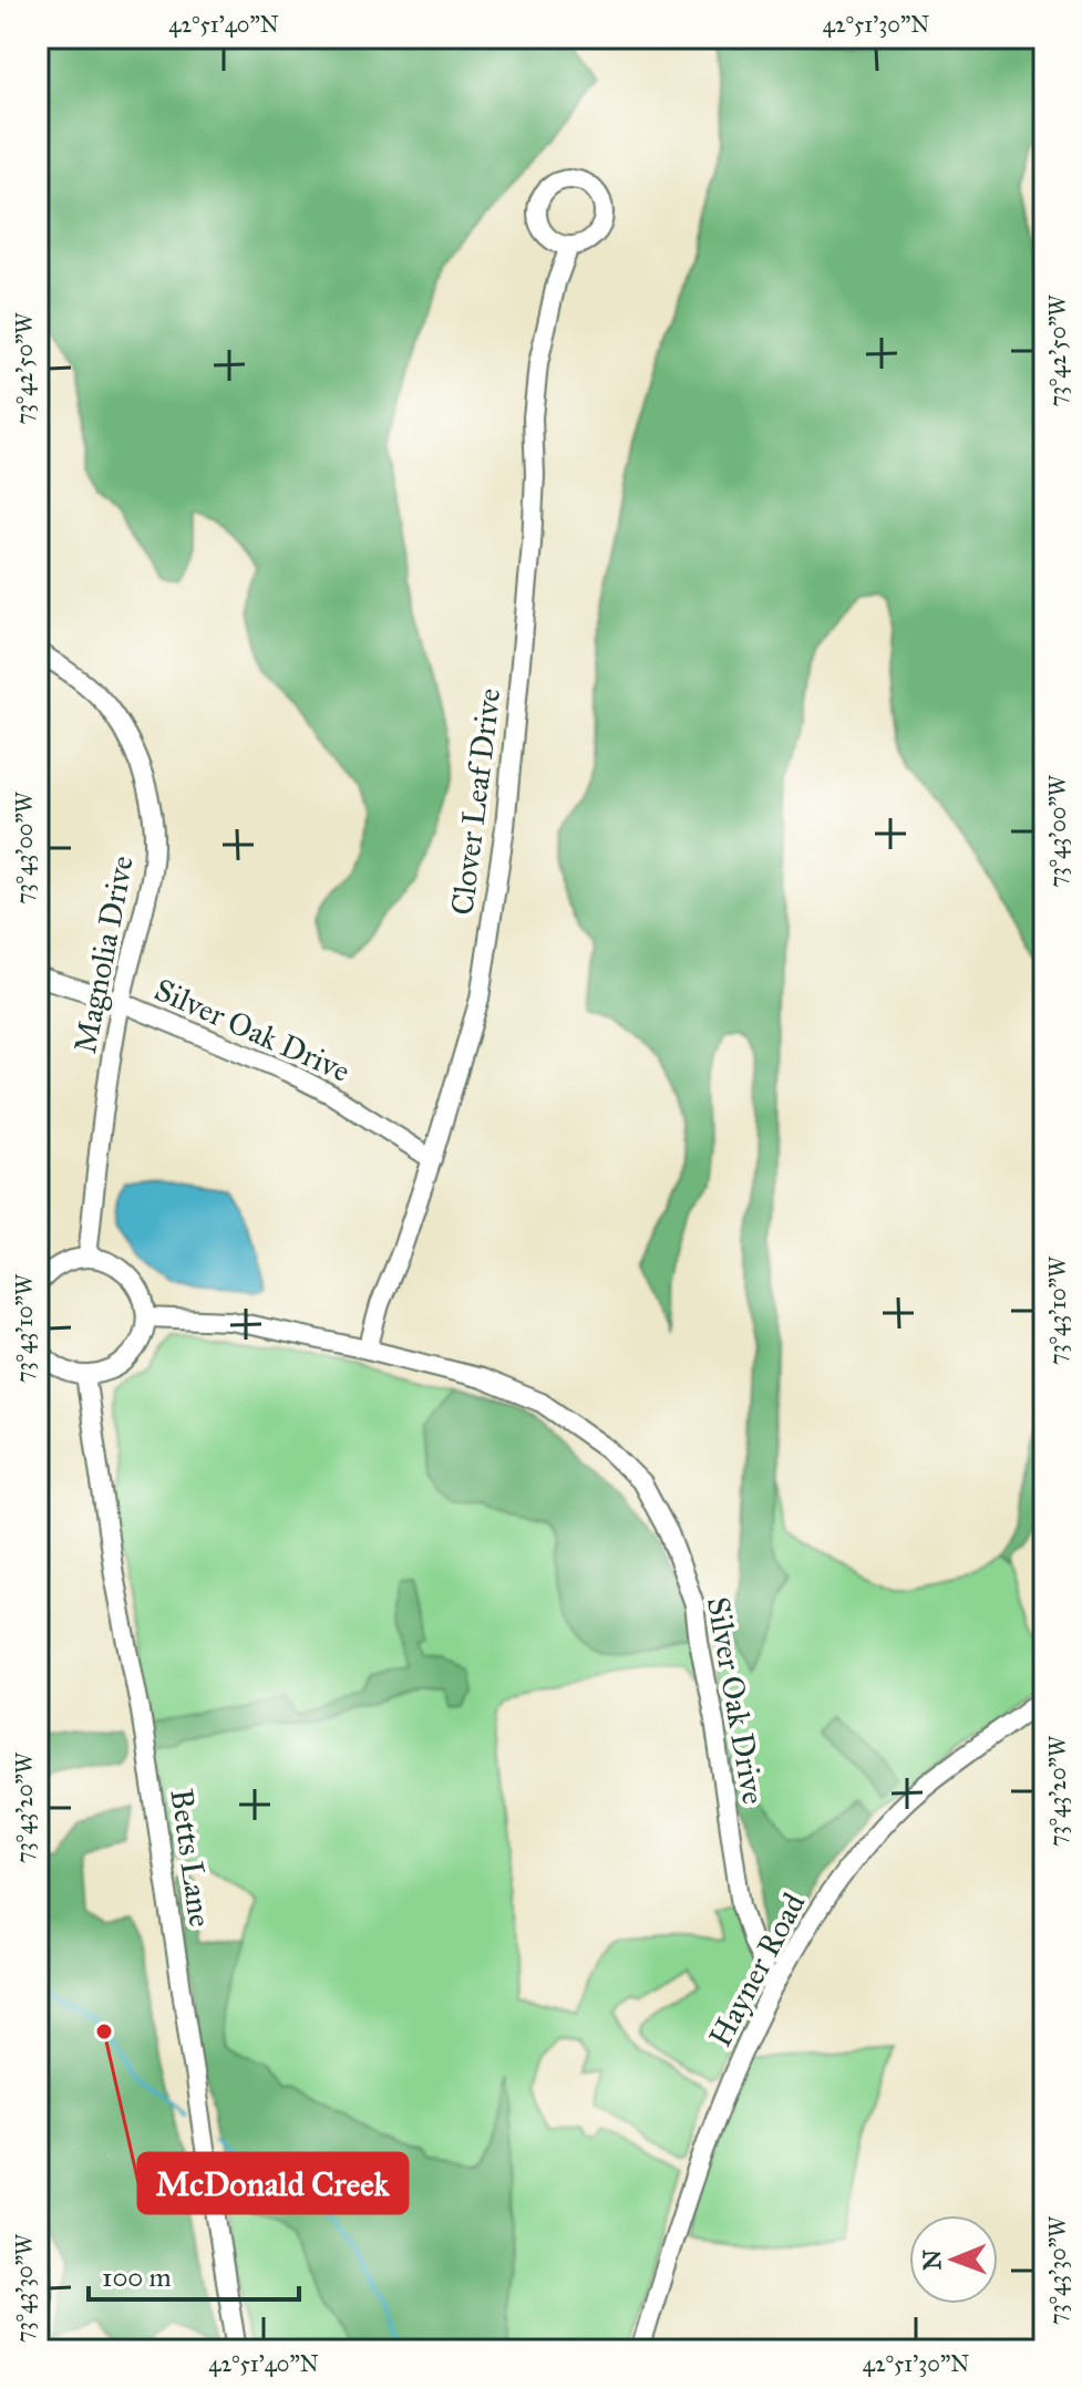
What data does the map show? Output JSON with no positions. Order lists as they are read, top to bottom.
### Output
{
  "streets": {
    "street": [
      "Clover Leaf Drive",
      "Magnolia Drive",
      "Silver Oak Drive",
      "Betts Lane",
      "Hayner Road"
    ]
  },
  "crossings": [
    ["Clover Leaf Drive", "Silver Oak Drive"],
    ["Magnolia Drive", "Silver Oak Drive"],
    ["Silver Oak Drive", "Hayner Road"]
  ],
  "places": ["McDonald Creek"],
  "scale_bar": "100 m",
  "north": "left",
  "coordinates": [
    "42°51'40\"N",
    "42°51'30\"N",
    "73°42'50\"W",
    "73°43'00\"W",
    "73°43'10\"W",
    "73°43'20\"W",
    "73°43'30\"W"
  ]
}
